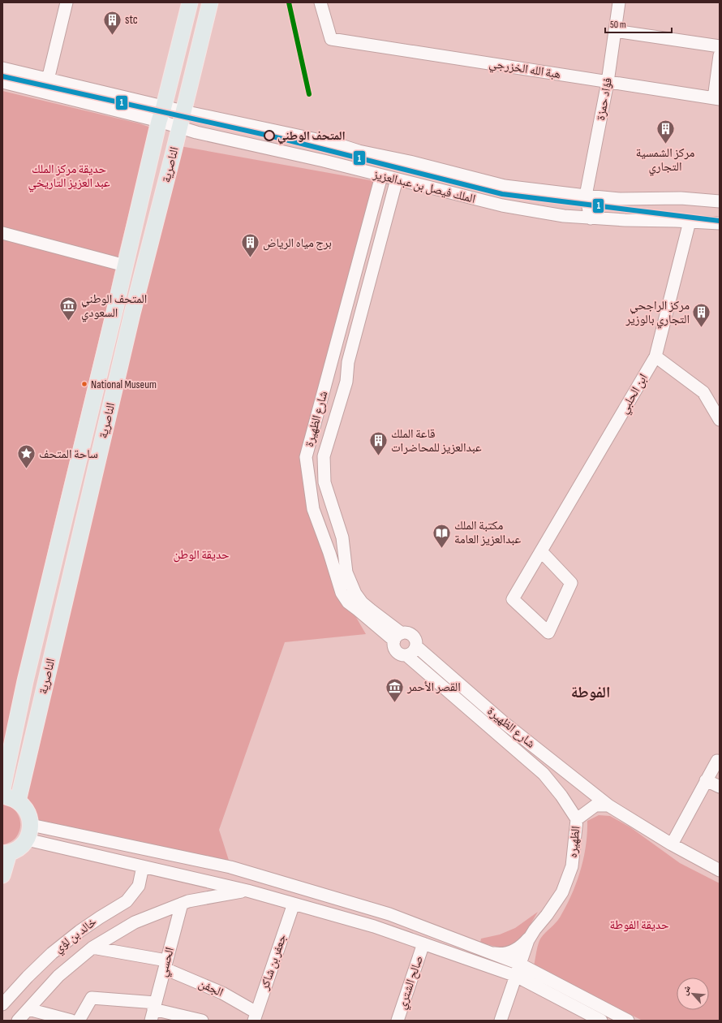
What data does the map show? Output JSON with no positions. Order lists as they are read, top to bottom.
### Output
{
  "streets": {
    "main road": ["الناصرية"],
    "street": [
      "هبة الله الخزرجي",
      "فؤاد حمزة",
      "الملك فيصل بن عبدالعزيز",
      "ابن الحلبي",
      "شارع الظهيرة",
      "الظهيره",
      "خالد بن لؤي",
      "الحسي",
      "جعفر بن شاكر",
      "صالح الشتري",
      "الجفن"
    ]
  },
  "crossings": [
    ["هبة الله الخزرجي", "فؤاد حمزة"],
    ["فؤاد حمزة", "الملك فيصل بن عبدالعزيز"],
    ["الناصرية", "الملك فيصل بن عبدالعزيز"],
    ["الملك فيصل بن عبدالعزيز", "ابن الحلبي"],
    ["الملك فيصل بن عبدالعزيز", "شارع الظهيرة"],
    ["شارع الظهيرة", "الظهيره"],
    ["خالد بن لؤي", "الحسي"],
    ["خالد بن لؤي", "الجفن"],
    ["الحسي", "الجفن"],
    ["جعفر بن شاكر", "الجفن"]
  ],
  "districts": ["الفوطة"],
  "parks": ["حديقة مركز الملك عبد العزيز التاريخي", "حديقة الوطن", "حديقة الفوطة"],
  "places": {
    "building": [
      "stc",
      "مركز الشمسية التجاري",
      "برج مياه الرياض",
      "مركز الراجحي التجاري بالوزير",
      "قاعة الملك عبدالعزيز للمحاضرات"
    ],
    "other": ["المتحف الوطني", "National Museum"],
    "museum": ["المتحف الوطني السعودي", "القصر الأحمر"],
    "place": ["ساحة المتحف"],
    "library": ["مكتبة الملك عبدالعزيز العامة"]
  },
  "lines": ["transit line 1"],
  "scale_bar": "50 m",
  "north": "top left"
}
